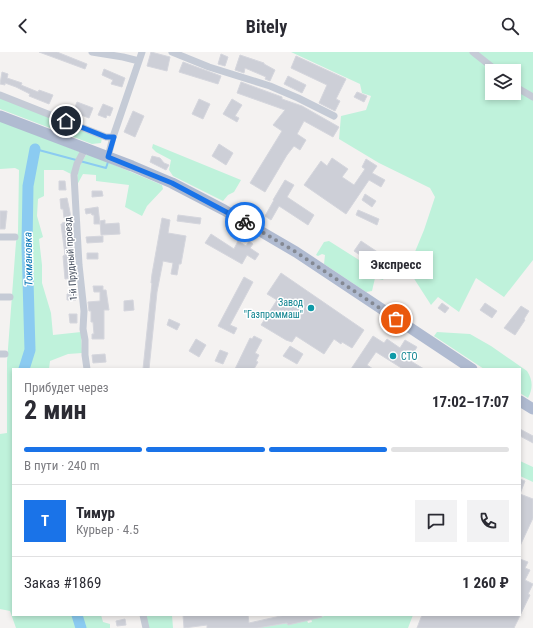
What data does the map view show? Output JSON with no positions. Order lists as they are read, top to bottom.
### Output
{
  "streets": {
    "street": ["1-й Прудный проезд"]
  },
  "water": ["Токмановка"],
  "places": ["Завод \"Газпроммаш\"", "Экспресс", "СТО"],
  "page": {
    "header": "Bitely",
    "bubble": "Экспресс",
    "heading": ["2 мин", "Прибудет через", "17:02–17:07"],
    "panel": [
      "Тимур",
      "Курьер · 4.5",
      "Заказ #1869",
      "1 260 ₽"
    ],
    "bar": "В пути · 240 m",
    "round": "Т"
  }
}
